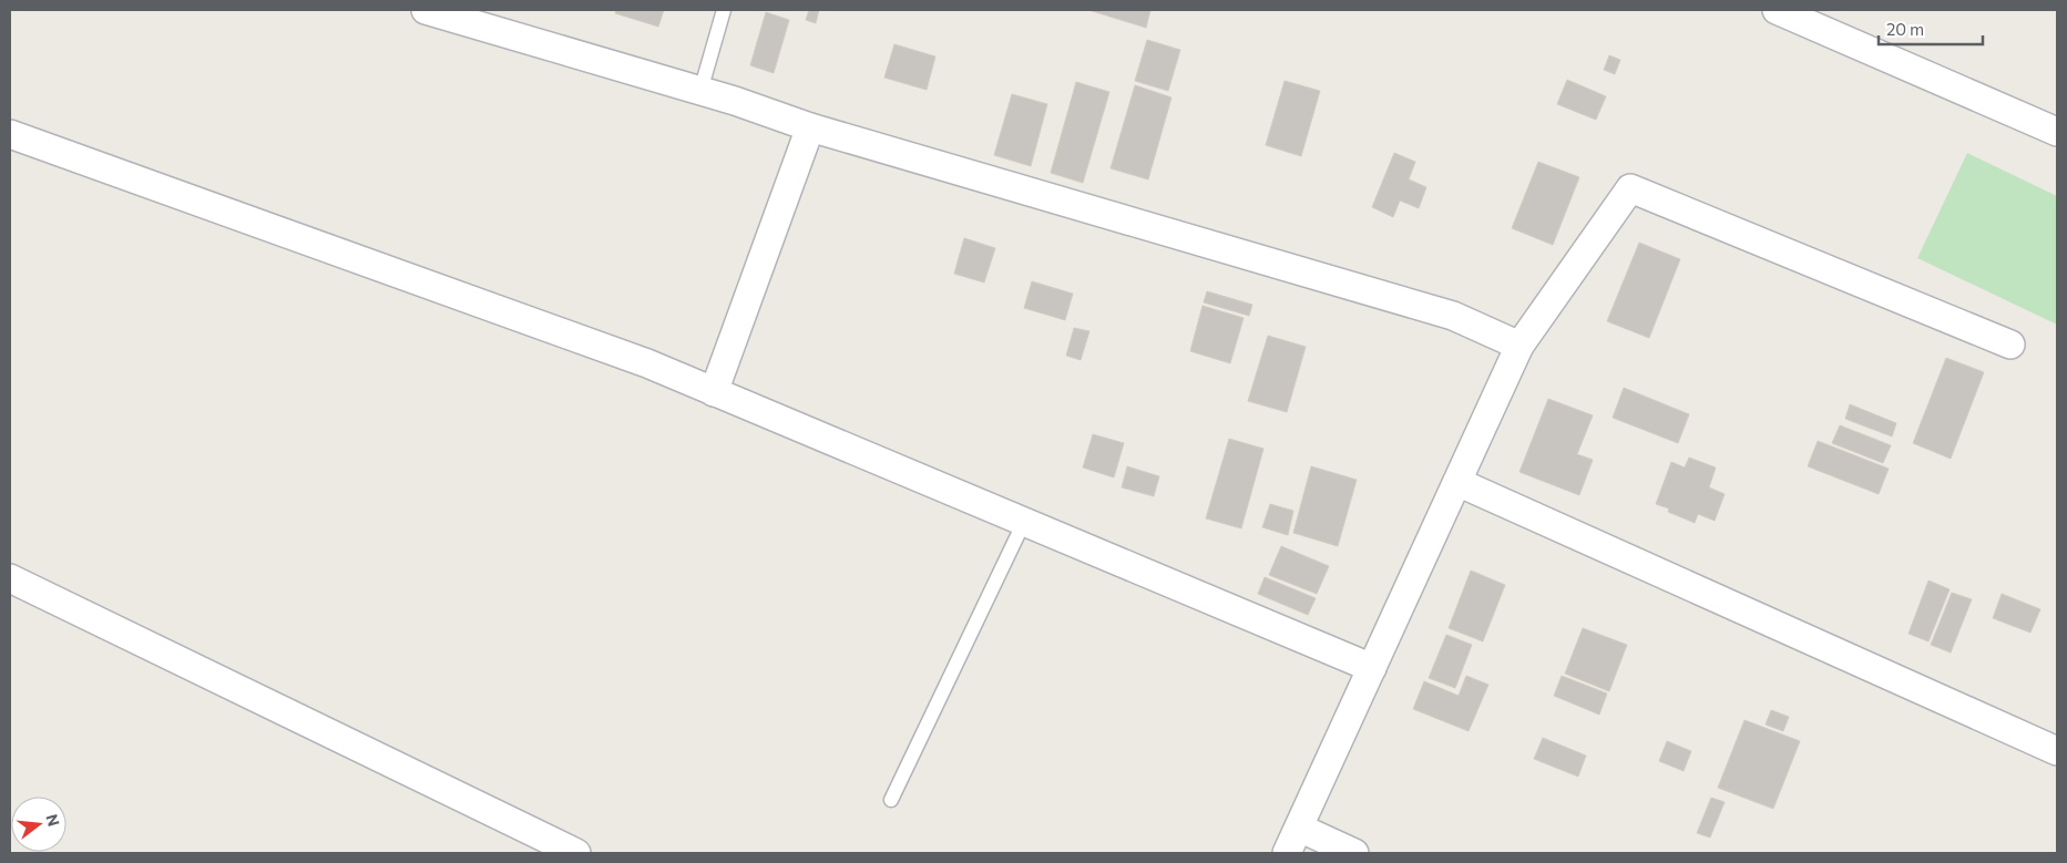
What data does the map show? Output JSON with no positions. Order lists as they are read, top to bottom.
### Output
{
  "scale_bar": "20 m",
  "north": "right"
}
